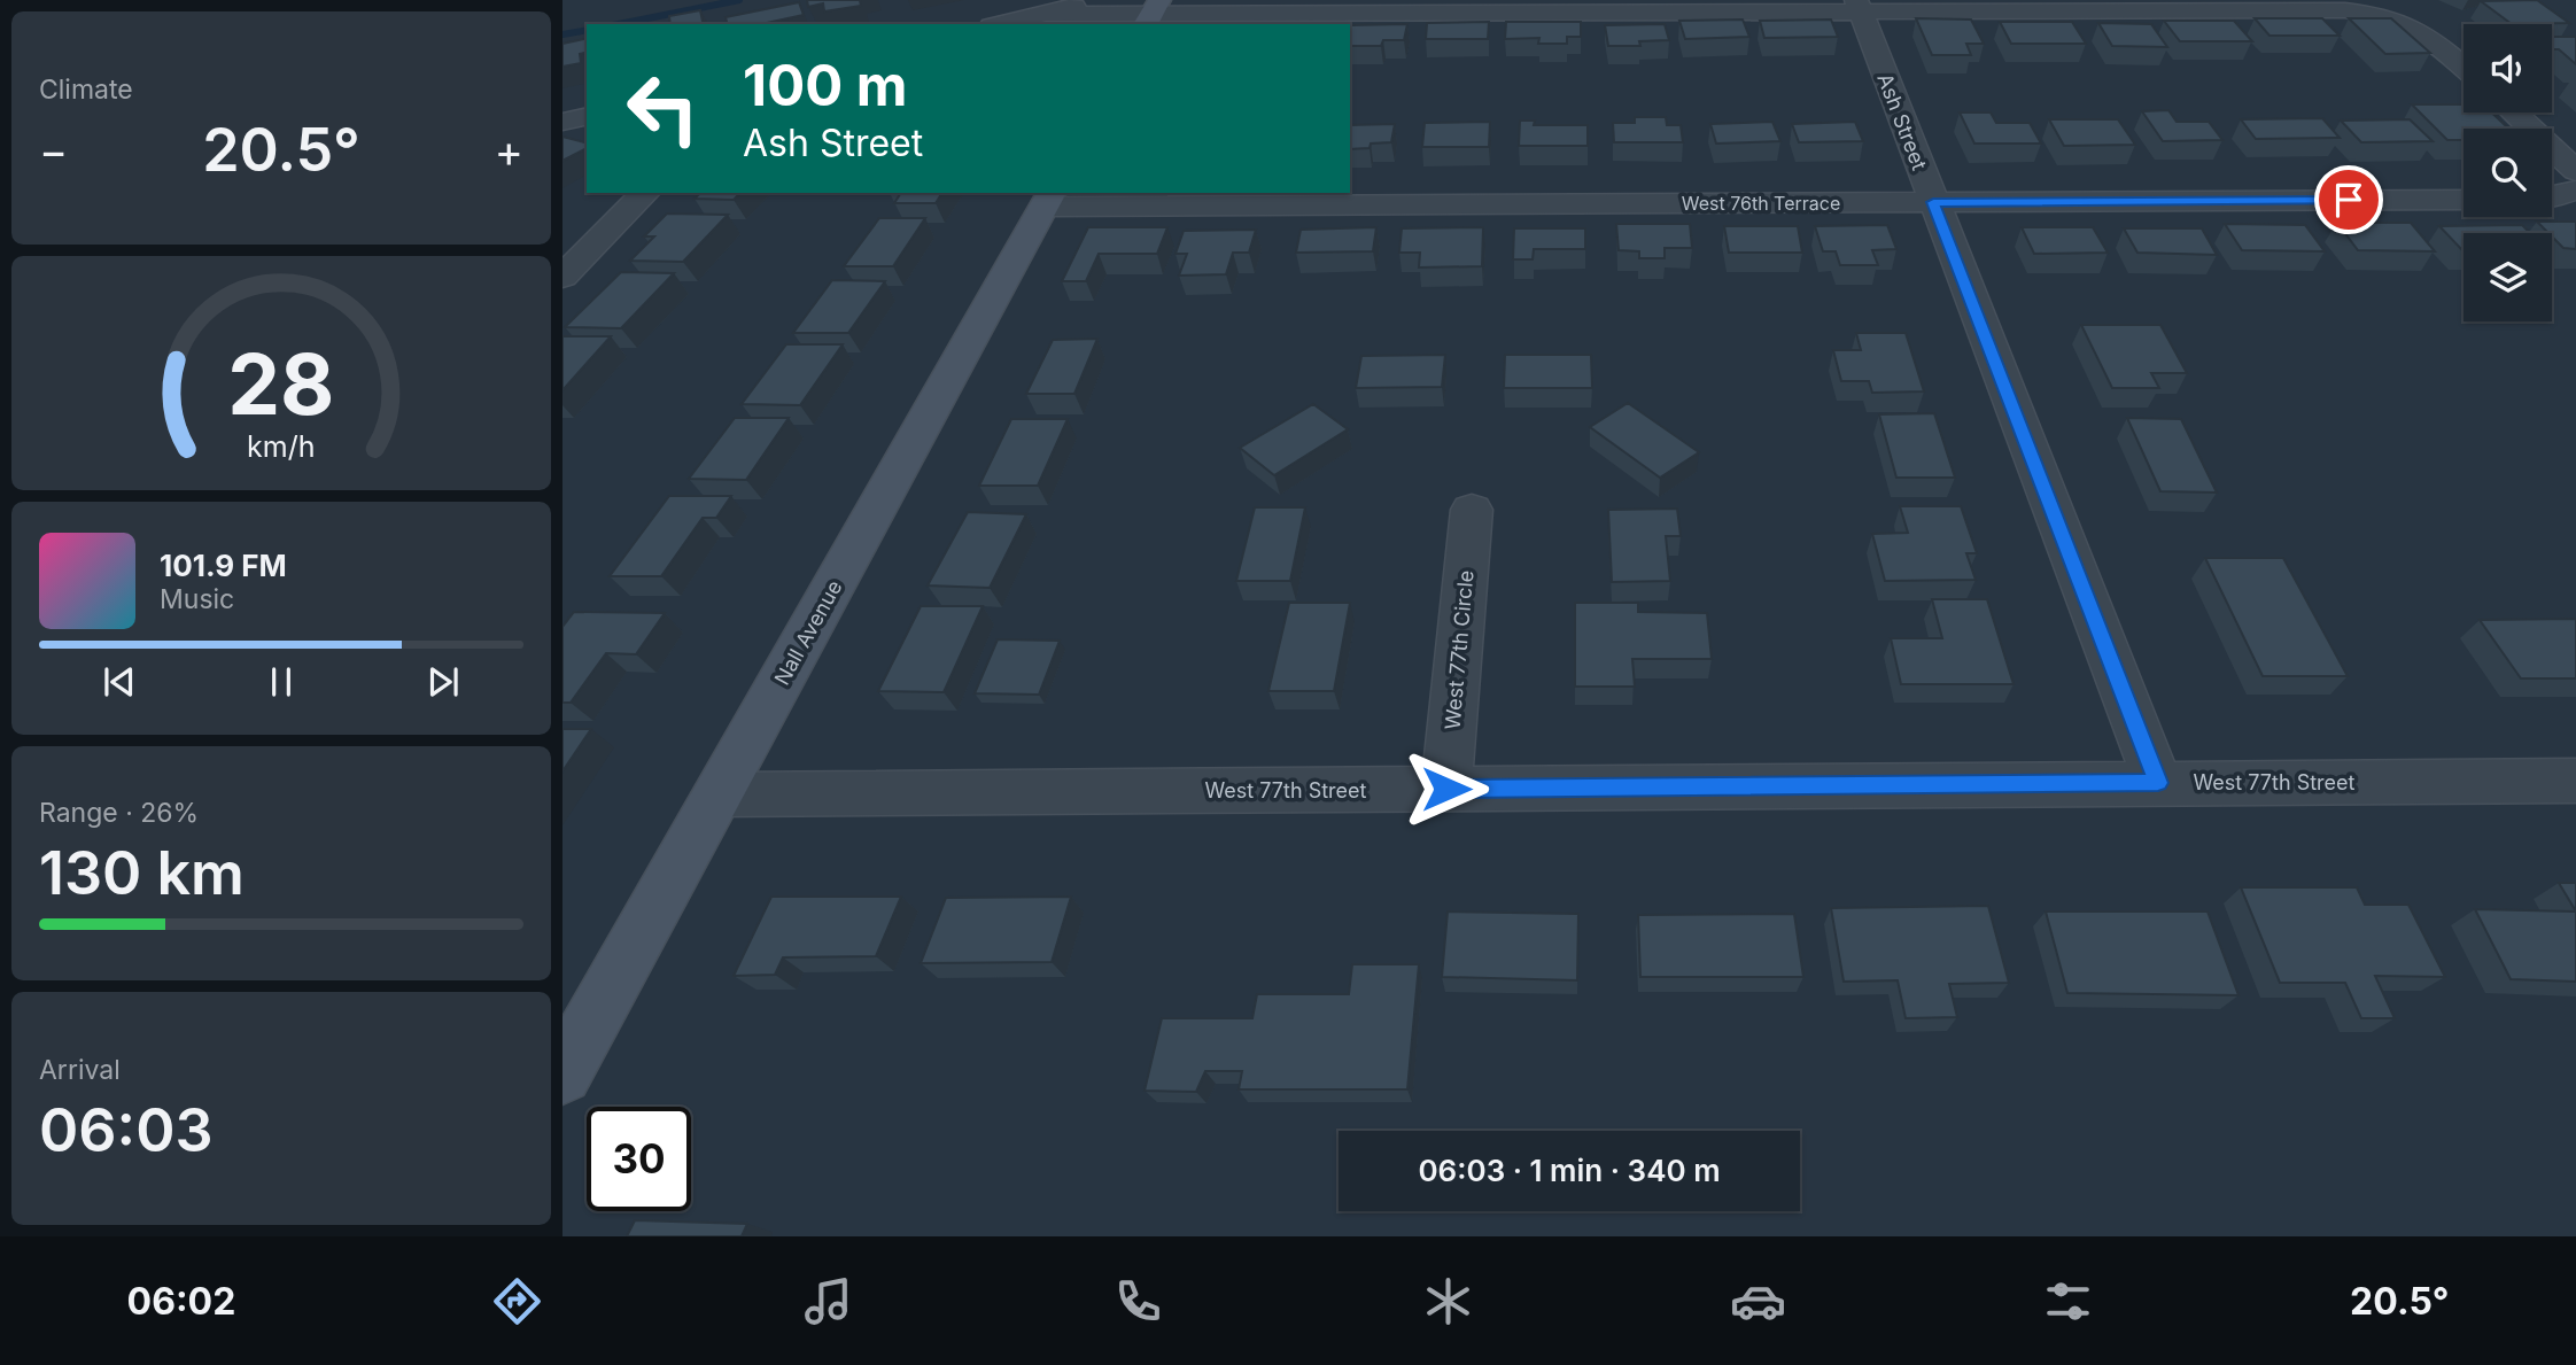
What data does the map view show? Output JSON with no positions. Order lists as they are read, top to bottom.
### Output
{
  "streets": {
    "main road": ["Nall Avenue"],
    "street": [
      "Ash Street",
      "West 76th Terrace",
      "West 77th Circle",
      "West 77th Street"
    ]
  },
  "crossings": [
    ["Ash Street", "West 76th Terrace"],
    ["Ash Street", "West 77th Street"],
    ["West 76th Terrace", "Nall Avenue"],
    ["Nall Avenue", "West 77th Street"],
    ["West 77th Circle", "West 77th Street"]
  ],
  "page": {
    "tile": [
      "Climate",
      ["Range · 26%", "130 km"],
      ["Arrival", "06:03"]
    ],
    "turn": ["100 m", "Ash Street"],
    "heat": ["−", "20.5°", "+"],
    "song": ["101.9 FM", "Music"],
    "limit": "30",
    "trip": "06:03 · 1 min · 340 m",
    "tabs": ["06:02", "20.5°"],
    "gauge": ["28", "km/h"]
  }
}
